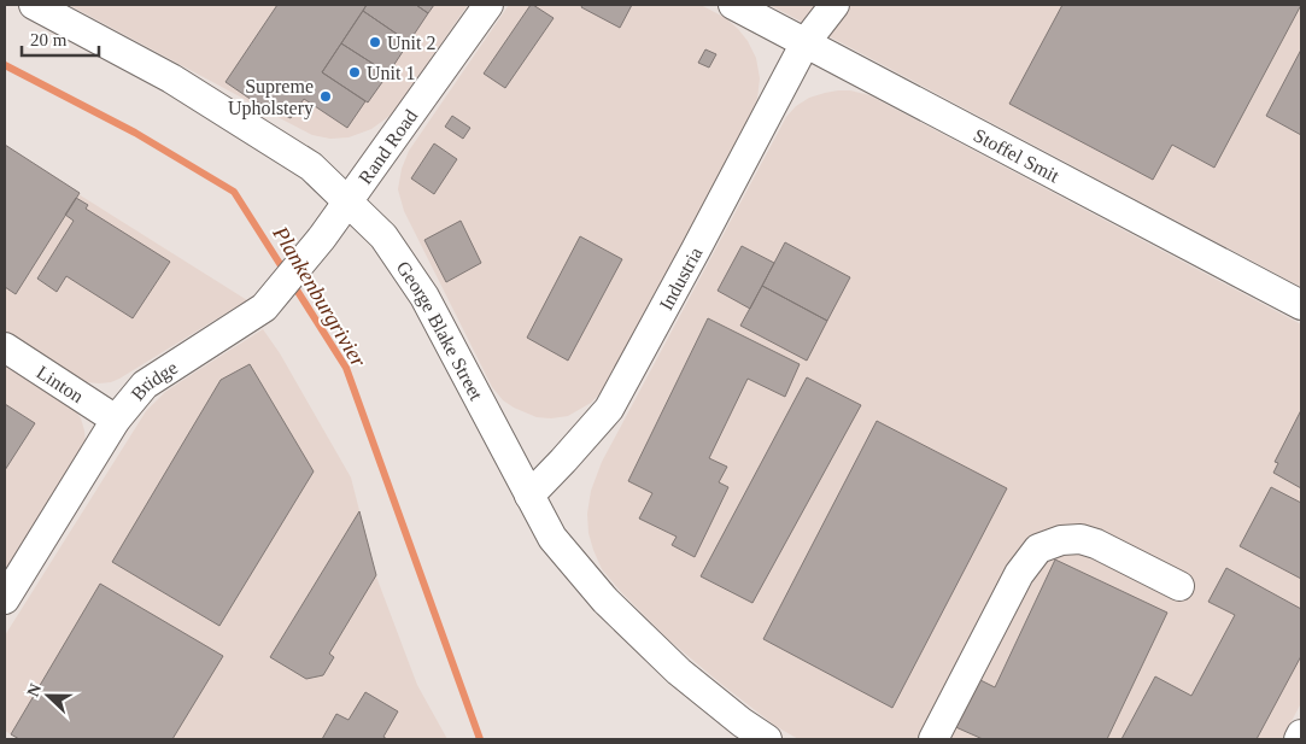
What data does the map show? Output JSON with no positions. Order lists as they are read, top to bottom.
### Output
{
  "streets": {
    "street": [
      "Rand Road",
      "Stoffel Smit",
      "Industria",
      "George Blake Street",
      "Bridge",
      "Linton"
    ]
  },
  "crossings": [
    ["Rand Road", "George Blake Street"],
    ["Rand Road", "Bridge"],
    ["Stoffel Smit", "Industria"],
    ["Industria", "George Blake Street"],
    ["George Blake Street", "Bridge"],
    ["Bridge", "Linton"]
  ],
  "water": ["Plankenburgrivier"],
  "places": ["Unit 2", "Unit 1", "Supreme Upholstery"],
  "scale_bar": "20 m",
  "north": "left"
}
